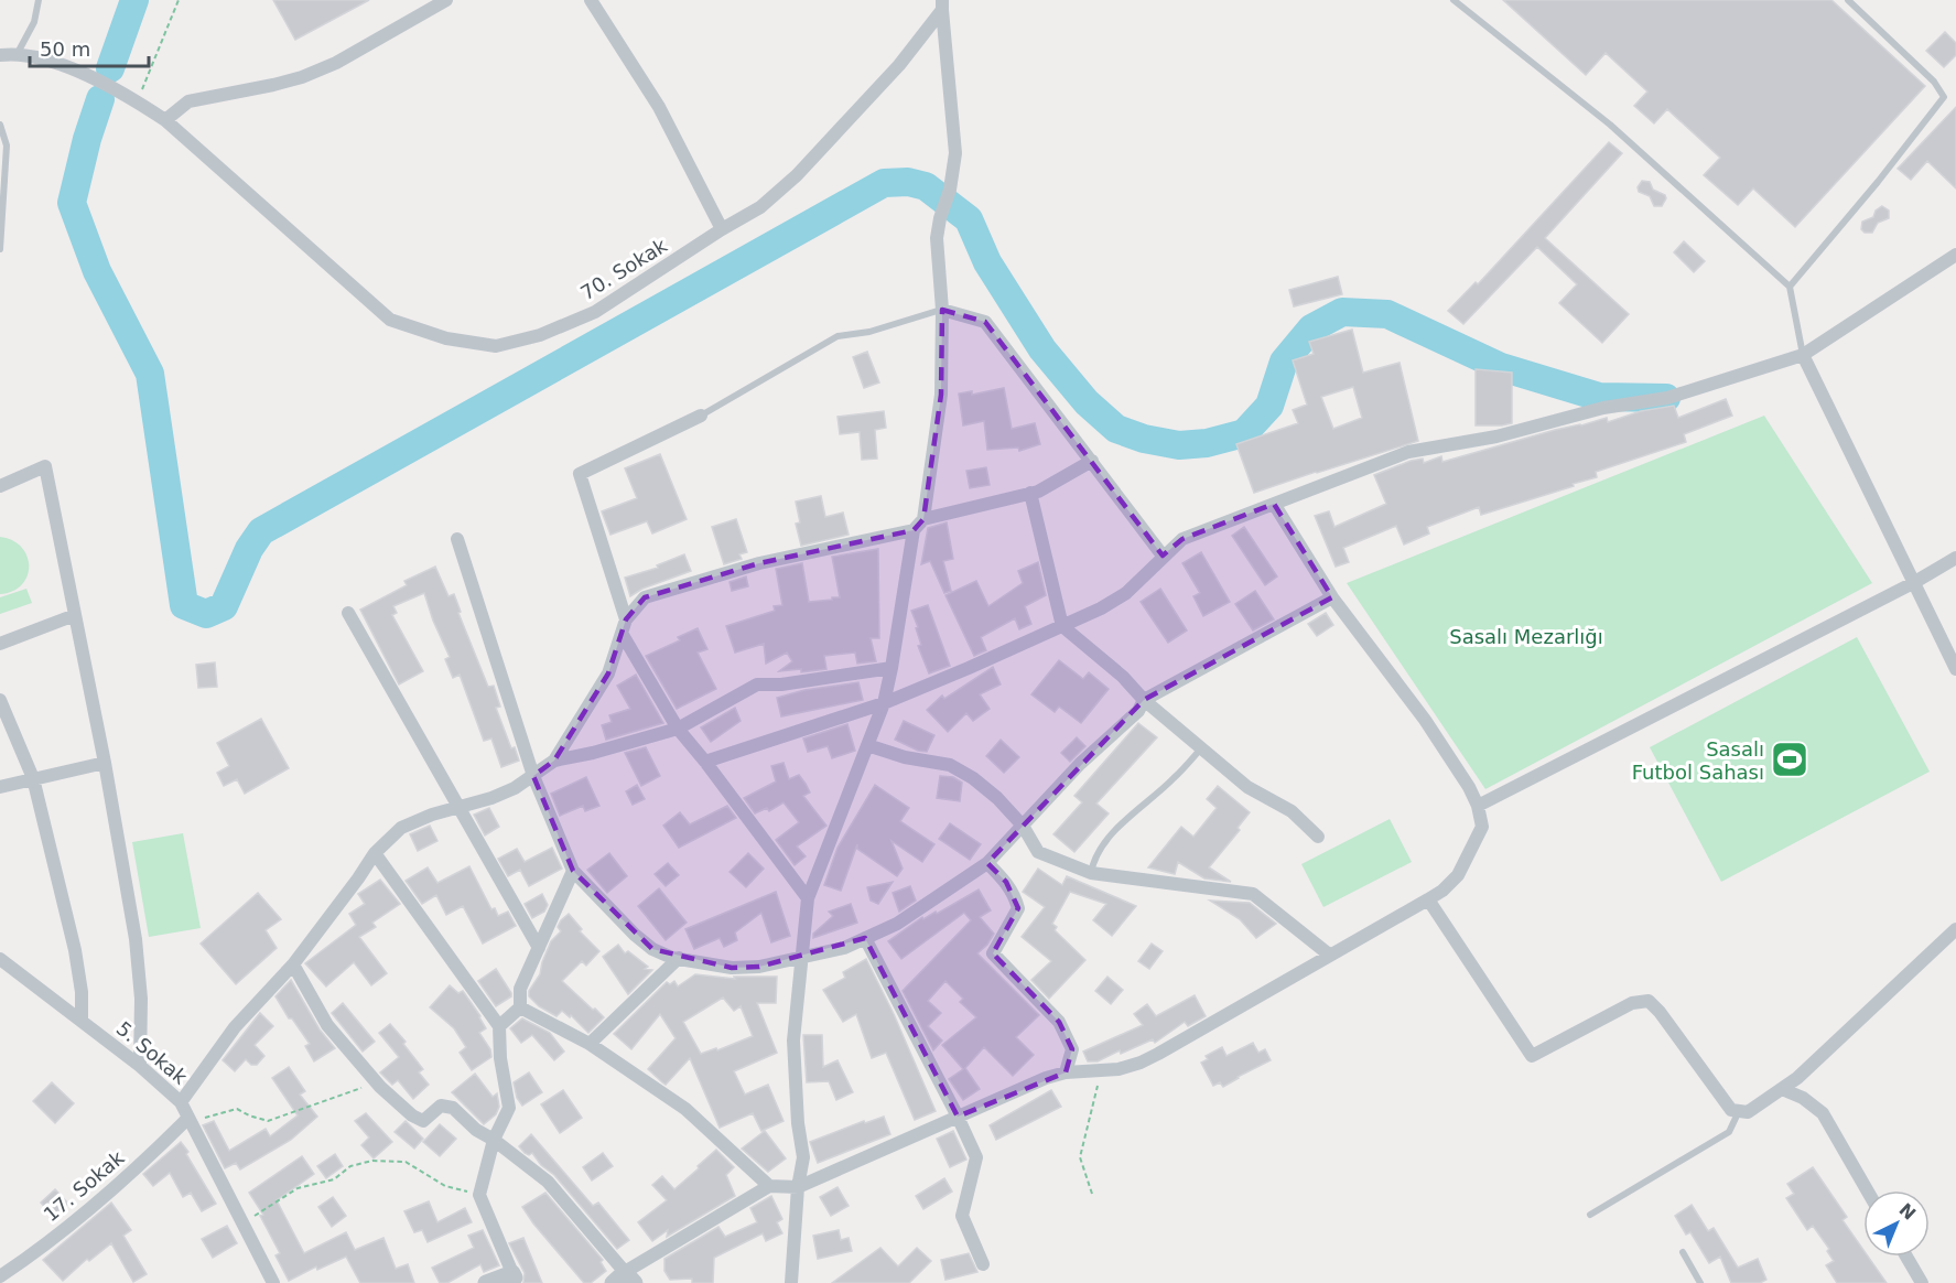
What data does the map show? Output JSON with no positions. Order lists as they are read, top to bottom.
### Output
{
  "streets": {
    "street": ["70. Sokak", "5. Sokak", "17. Sokak"]
  },
  "crossings": [
    ["5. Sokak", "17. Sokak"]
  ],
  "parks": ["Sasalı Mezarlığı"],
  "places": {
    "sports": ["Sasalı Futbol Sahası"]
  },
  "scale_bar": "50 m",
  "north": "top right"
}
